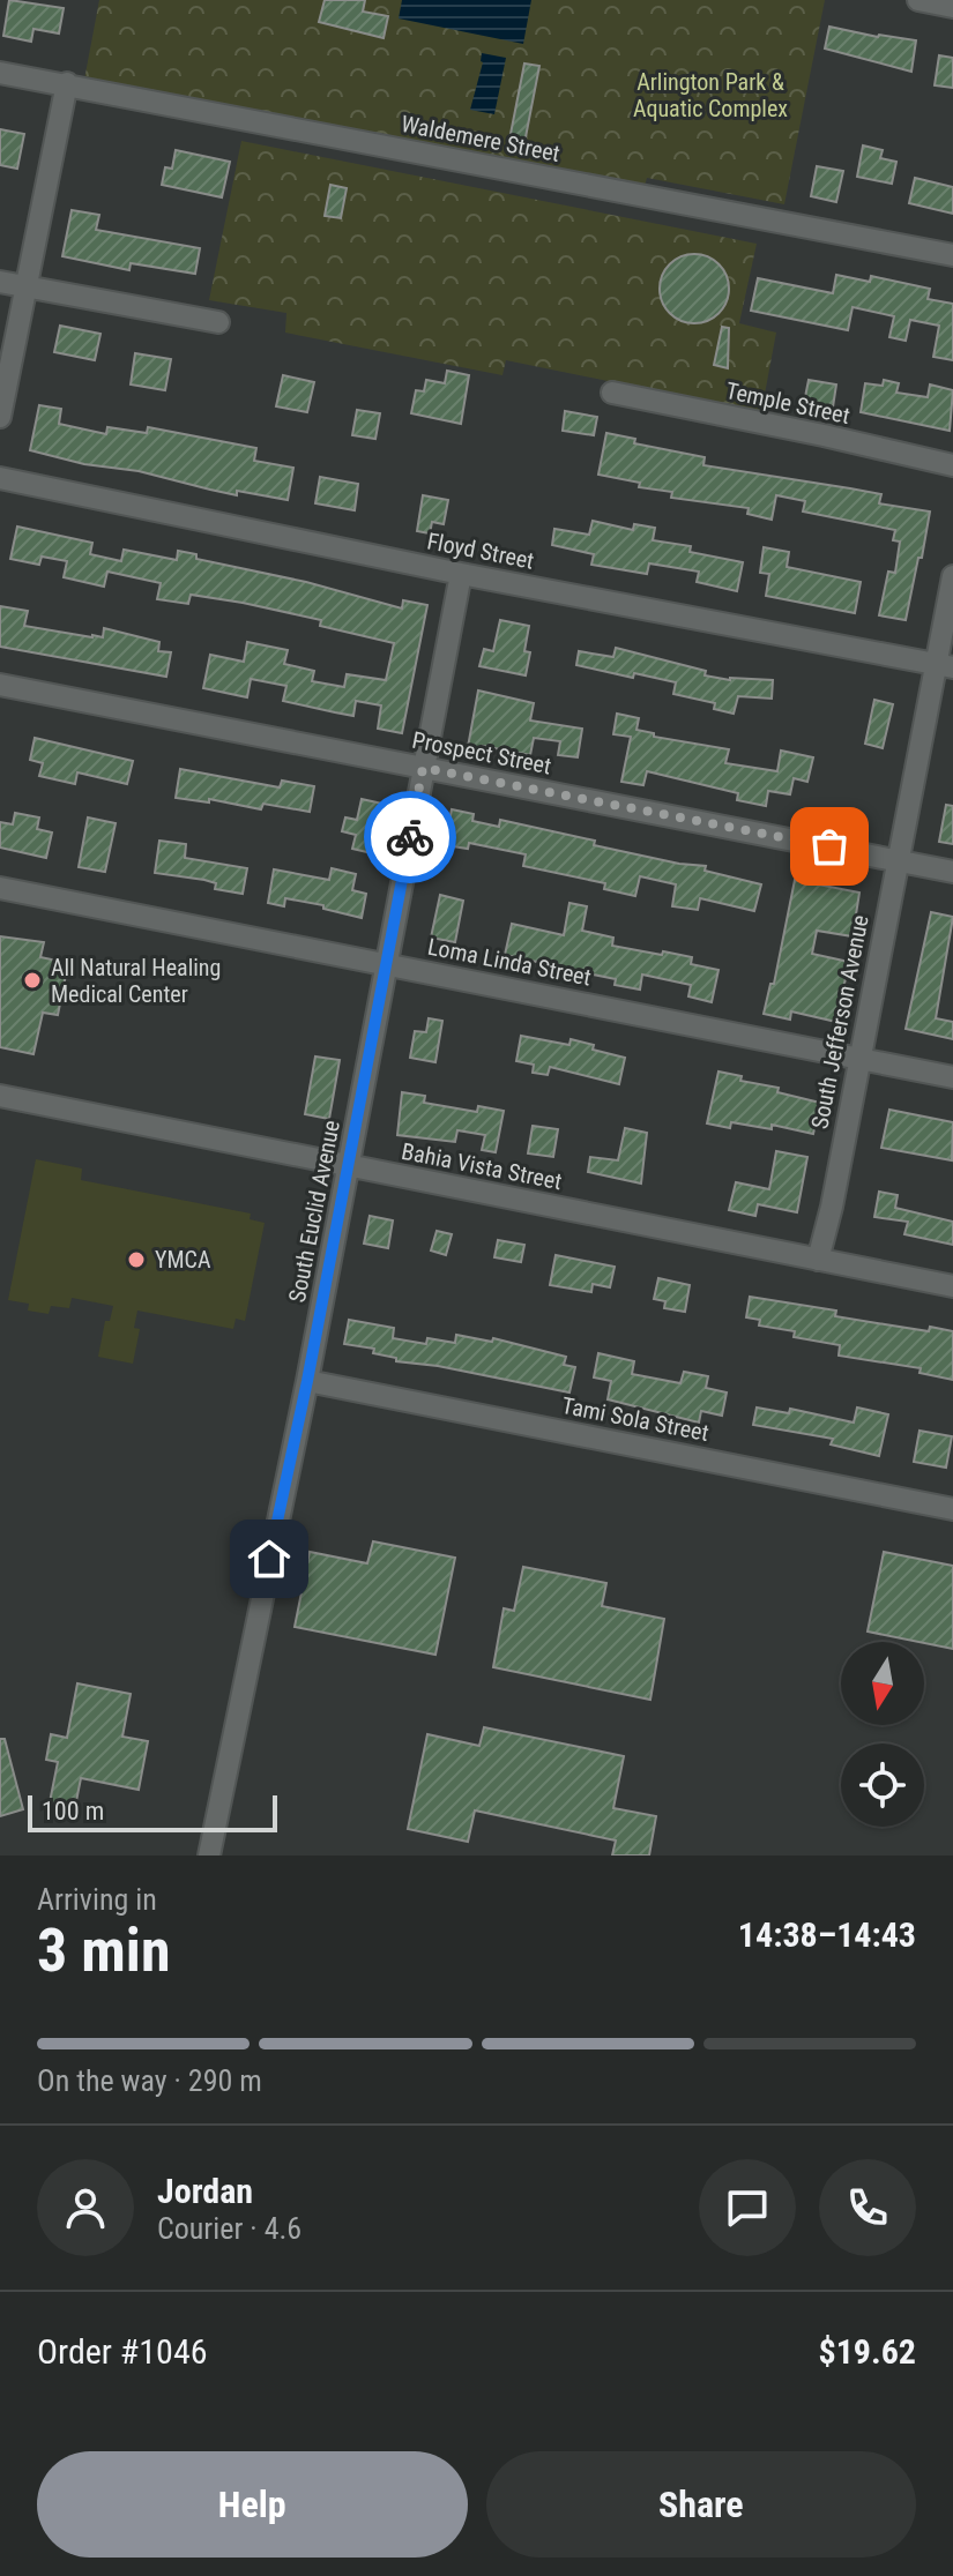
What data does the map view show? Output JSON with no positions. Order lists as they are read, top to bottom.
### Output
{
  "streets": {
    "street": [
      "Waldemere Street",
      "Temple Street",
      "Floyd Street",
      "Prospect Street",
      "Loma Linda Street",
      "South Jefferson Avenue",
      "Bahia Vista Street",
      "South Euclid Avenue",
      "Tami Sola Street"
    ]
  },
  "crossings": [
    ["Floyd Street", "South Jefferson Avenue"],
    ["Floyd Street", "South Euclid Avenue"],
    ["Prospect Street", "South Jefferson Avenue"],
    ["Prospect Street", "South Euclid Avenue"],
    ["Loma Linda Street", "South Jefferson Avenue"],
    ["Loma Linda Street", "South Euclid Avenue"],
    ["South Jefferson Avenue", "Bahia Vista Street"],
    ["Bahia Vista Street", "South Euclid Avenue"],
    ["South Euclid Avenue", "Tami Sola Street"]
  ],
  "parks": ["Arlington Park & Aquatic Complex"],
  "places": ["All Natural Healing Medical Center", "YMCA"],
  "scale_bar": "100 m",
  "north": "bottom",
  "page": {
    "scale": "100 m",
    "heading": ["3 min", "Arriving in", "14:38–14:43"],
    "panel": [
      "Jordan",
      "Courier · 4.6",
      "Order #1046",
      "$19.62"
    ],
    "bar": "On the way · 290 m",
    "buttons": ["Help", "Share"]
  }
}
